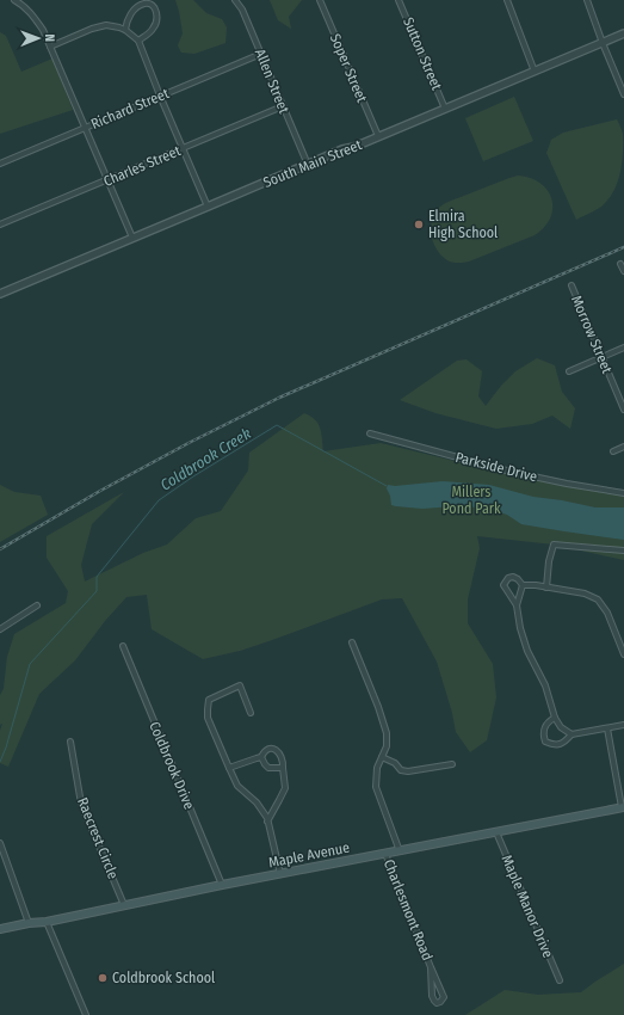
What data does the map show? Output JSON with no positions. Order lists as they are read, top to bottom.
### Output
{
  "streets": {
    "main road": ["Maple Avenue"],
    "street": [
      "Sutton Street",
      "Soper Street",
      "Allen Street",
      "Richard Street",
      "South Main Street",
      "Charles Street",
      "Morrow Street",
      "Parkside Drive",
      "Coldbrook Drive",
      "Raecrest Circle",
      "Maple Manor Drive",
      "Charlesmont Road"
    ]
  },
  "crossings": [
    ["Sutton Street", "South Main Street"],
    ["Soper Street", "South Main Street"],
    ["Allen Street", "Richard Street"],
    ["Allen Street", "South Main Street"],
    ["Allen Street", "Charles Street"],
    ["Coldbrook Drive", "Maple Avenue"],
    ["Raecrest Circle", "Maple Avenue"],
    ["Maple Avenue", "Maple Manor Drive"],
    ["Maple Avenue", "Charlesmont Road"]
  ],
  "water": ["Coldbrook Creek"],
  "parks": ["Millers Pond Park"],
  "places": ["Elmira High School", "Coldbrook School"],
  "north": "right"
}
